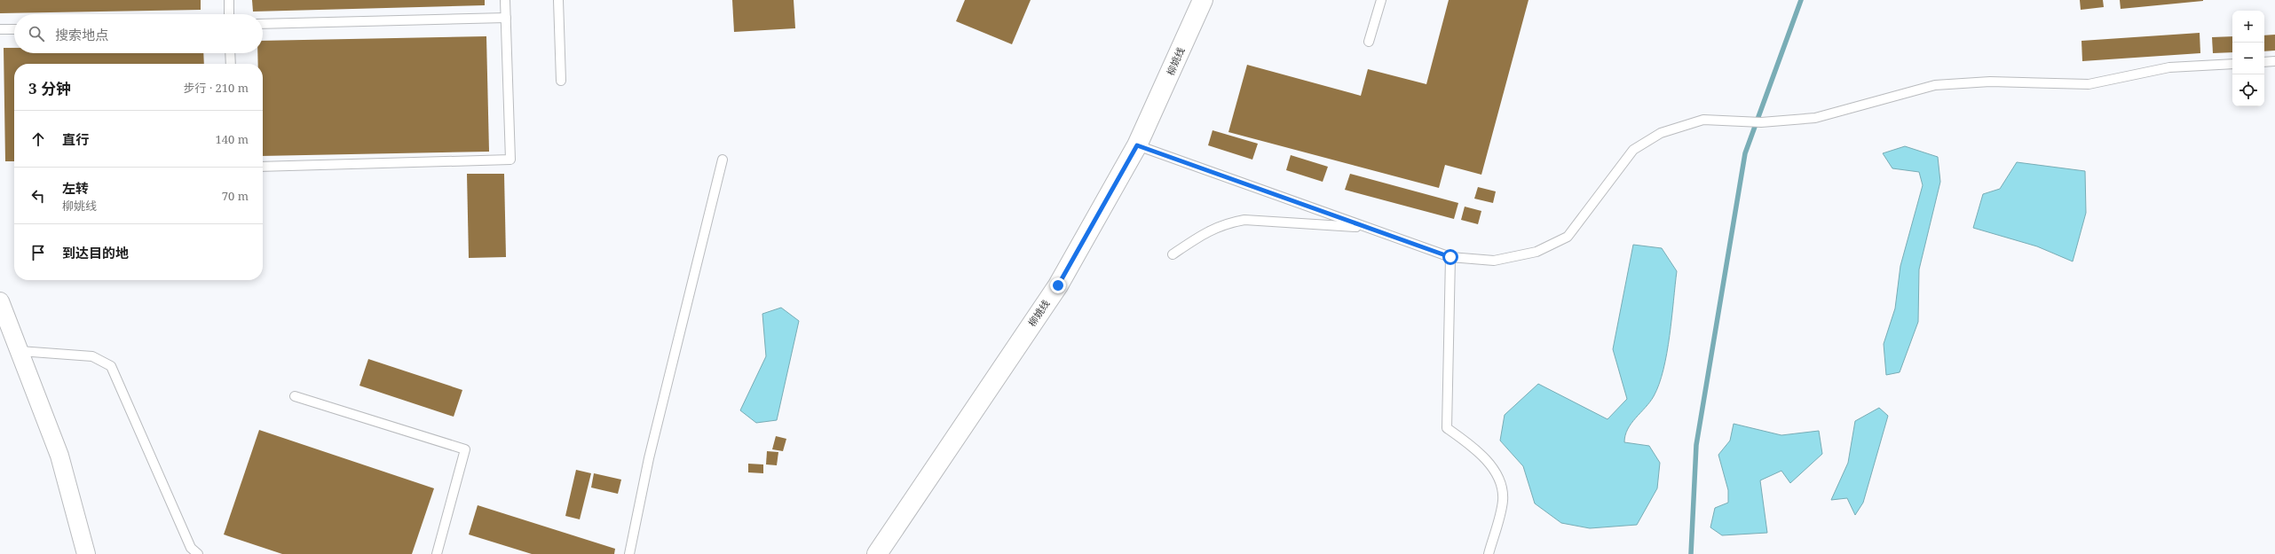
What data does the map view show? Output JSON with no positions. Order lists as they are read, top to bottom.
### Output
{
  "streets": {
    "street": ["柳姚线"]
  },
  "page": {
    "map_buttons": ["+", "−"],
    "search": "搜索地点",
    "heading": ["3 分钟", "步行 · 210 m"],
    "list": [
      ["直行", "140 m"],
      ["左转", "柳姚线", "70 m"],
      "到达目的地"
    ]
  }
}
